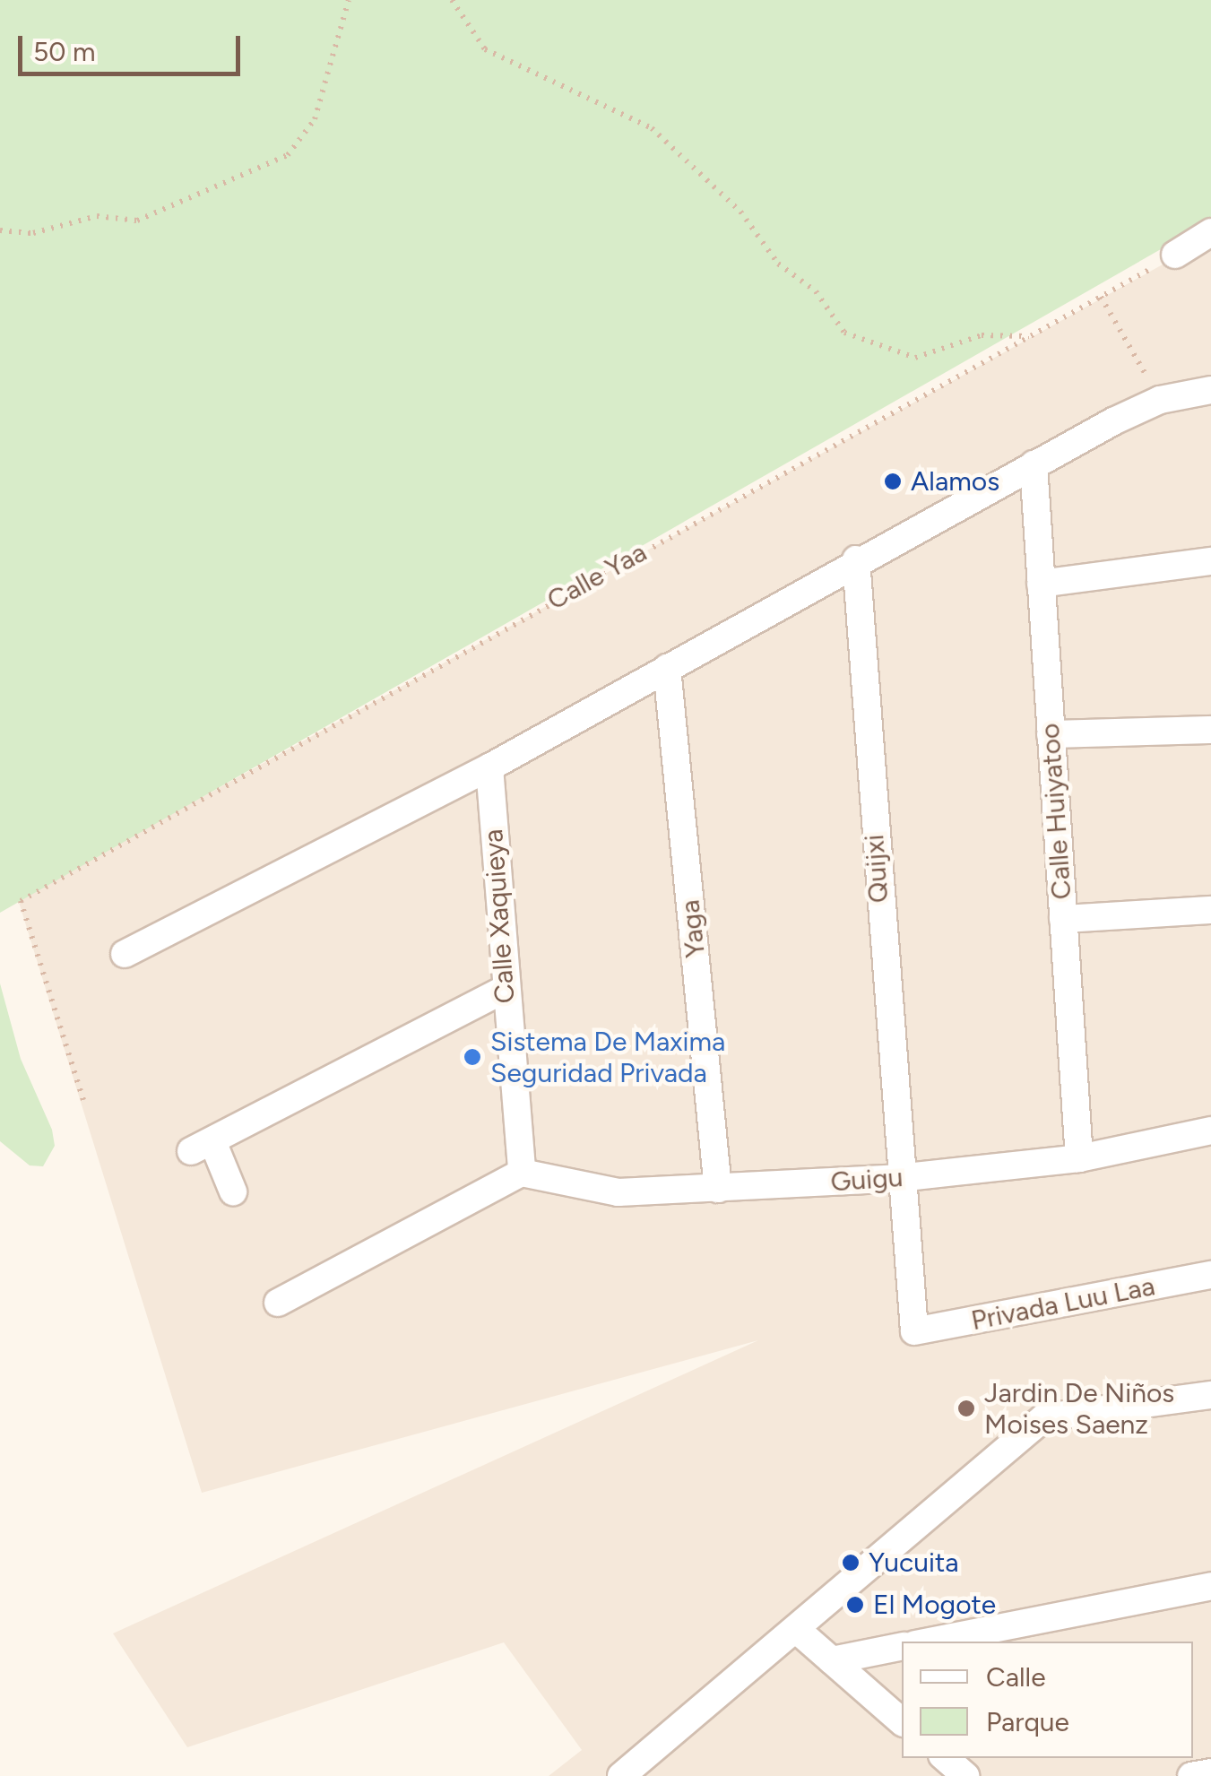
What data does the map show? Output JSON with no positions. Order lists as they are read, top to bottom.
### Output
{
  "streets": {
    "street": [
      "Calle Huiyatoo",
      "Quijxi",
      "Calle Xaquieya",
      "Yaga",
      "Guigu",
      "Privada Luu Laa"
    ],
    "path": ["Calle Yaa"]
  },
  "crossings": [
    ["Calle Huiyatoo", "Guigu"],
    ["Quijxi", "Guigu"],
    ["Quijxi", "Privada Luu Laa"],
    ["Calle Xaquieya", "Guigu"],
    ["Yaga", "Guigu"]
  ],
  "places": [
    "Alamos",
    "Sistema De Maxima Seguridad Privada",
    "Jardin De Niños Moises Saenz",
    "Yucuita",
    "El Mogote"
  ],
  "legend": ["Calle", "Parque"],
  "scale_bar": "50 m"
}
